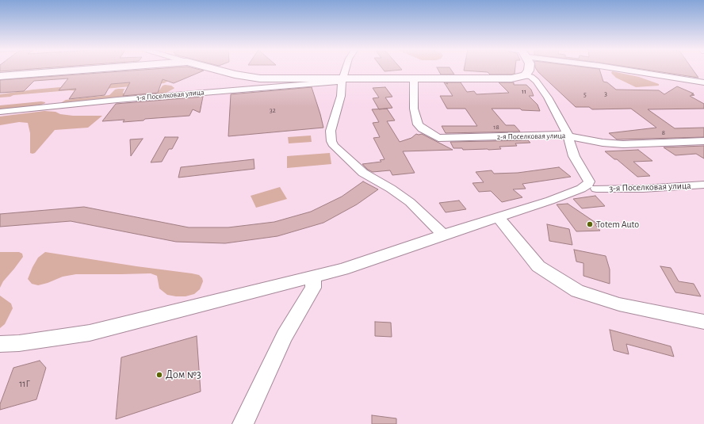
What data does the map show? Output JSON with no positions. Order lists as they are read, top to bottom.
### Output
{
  "streets": {
    "street": ["1-я Поселковая улица", "2-я Поселковая улица", "3-я Поселковая улица"]
  },
  "places": ["Totem Auto", "Дом №3"],
  "house_numbers": [
    "11",
    "3",
    "5",
    "32",
    "18",
    "8",
    "11Г"
  ]
}
